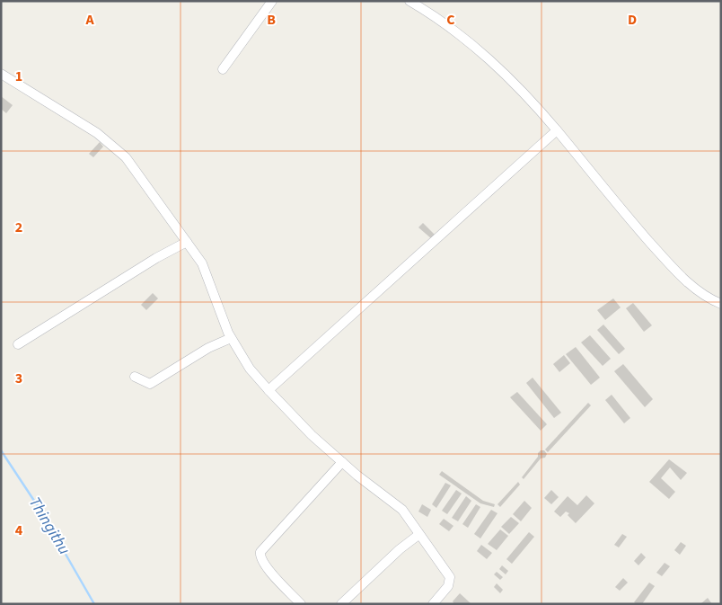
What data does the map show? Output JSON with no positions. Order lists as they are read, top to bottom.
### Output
{
  "water": ["Thingithu"],
  "grid": {
    "columns": [
      "A",
      "B",
      "C",
      "D"
    ],
    "rows": [
      "1",
      "2",
      "3",
      "4"
    ]
  }
}
